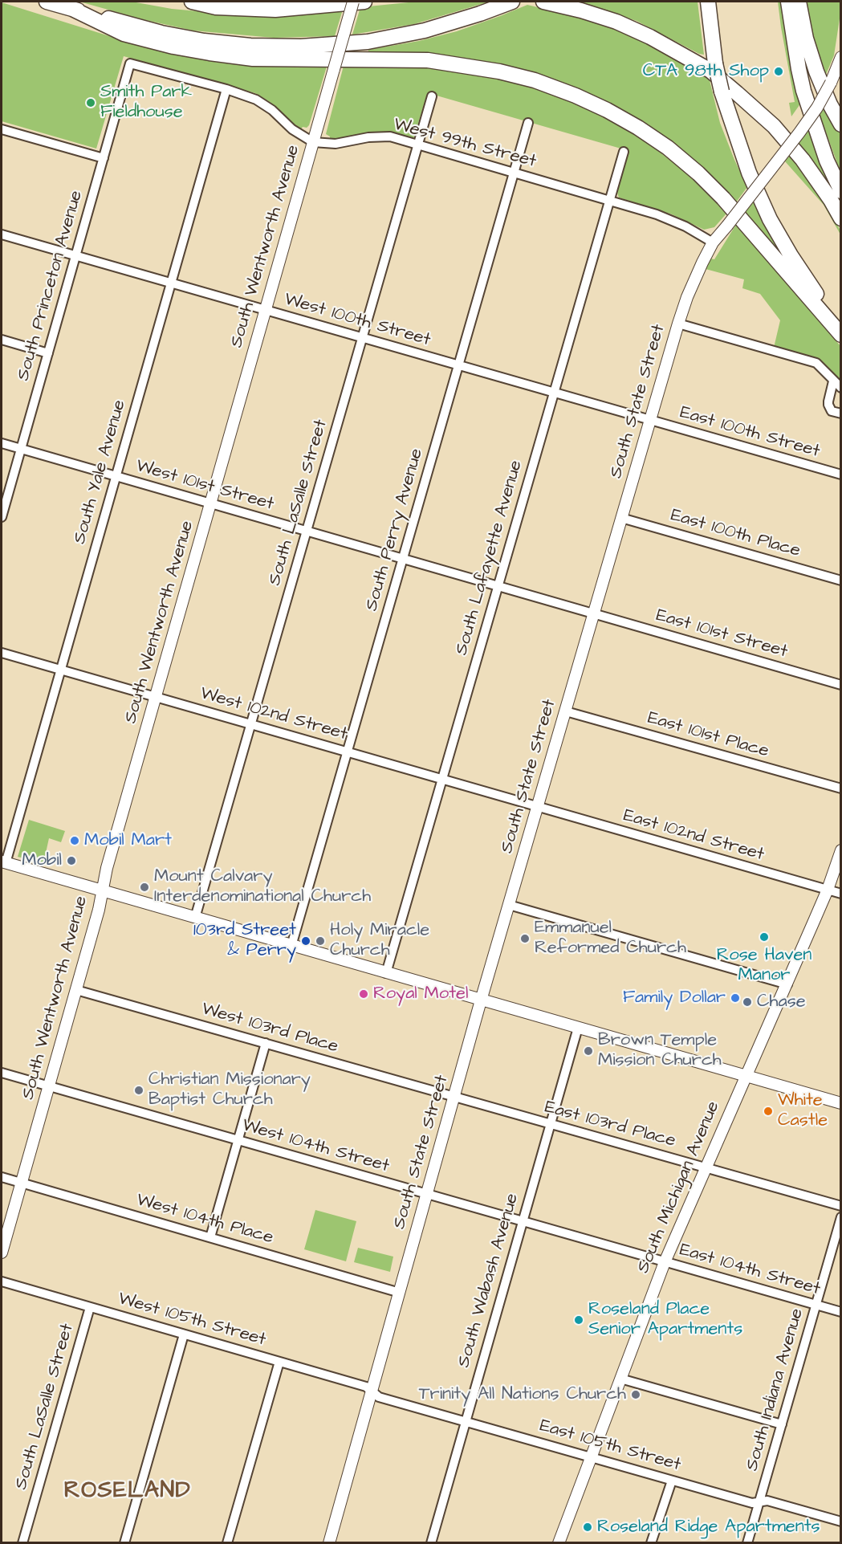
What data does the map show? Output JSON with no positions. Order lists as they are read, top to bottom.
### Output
{
  "streets": {
    "street": [
      "West 99th Street",
      "South Wentworth Avenue",
      "South Princeton Avenue",
      "West 100th Street",
      "South State Street",
      "East 100th Street",
      "South Yale Avenue",
      "West 101st Street",
      "South LaSalle Street",
      "South Perry Avenue",
      "East 100th Place",
      "South Lafayette Avenue",
      "East 101st Street",
      "West 102nd Street",
      "East 101st Place",
      "East 102nd Street",
      "West 103rd Place",
      "East 103rd Place",
      "West 104th Street",
      "South Michigan Avenue",
      "West 104th Place",
      "East 104th Street",
      "South Wabash Avenue",
      "West 105th Street",
      "South Indiana Avenue",
      "East 105th Street"
    ]
  },
  "crossings": [
    ["West 99th Street", "South Wentworth Avenue"],
    ["West 99th Street", "South Princeton Avenue"],
    ["West 99th Street", "South State Street"],
    ["West 99th Street", "South Yale Avenue"],
    ["West 99th Street", "South LaSalle Street"],
    ["West 99th Street", "South Perry Avenue"],
    ["West 99th Street", "South Lafayette Avenue"],
    ["South Wentworth Avenue", "West 100th Street"],
    ["South Wentworth Avenue", "West 101st Street"],
    ["South Wentworth Avenue", "West 102nd Street"],
    ["South Wentworth Avenue", "West 103rd Place"],
    ["South Wentworth Avenue", "West 104th Street"],
    ["South Wentworth Avenue", "West 104th Place"],
    ["South Princeton Avenue", "West 100th Street"],
    ["South Princeton Avenue", "West 101st Street"],
    ["West 100th Street", "South State Street"],
    ["West 100th Street", "East 100th Street"],
    ["West 100th Street", "South Yale Avenue"],
    ["West 100th Street", "South LaSalle Street"],
    ["West 100th Street", "South Perry Avenue"],
    ["West 100th Street", "South Lafayette Avenue"],
    ["South State Street", "East 100th Street"],
    ["South State Street", "West 101st Street"],
    ["South State Street", "East 100th Place"],
    ["South State Street", "East 101st Street"],
    ["South State Street", "West 102nd Street"],
    ["South State Street", "East 101st Place"],
    ["South State Street", "East 102nd Street"],
    ["South State Street", "West 103rd Place"],
    ["South State Street", "East 103rd Place"],
    ["South State Street", "West 104th Street"],
    ["South State Street", "West 104th Place"],
    ["South State Street", "East 104th Street"],
    ["South State Street", "West 105th Street"],
    ["South State Street", "East 105th Street"],
    ["South Yale Avenue", "West 101st Street"],
    ["South Yale Avenue", "West 102nd Street"],
    ["West 101st Street", "South LaSalle Street"],
    ["West 101st Street", "South Perry Avenue"],
    ["West 101st Street", "South Lafayette Avenue"],
    ["West 101st Street", "East 101st Street"],
    ["South LaSalle Street", "West 102nd Street"],
    ["South LaSalle Street", "West 105th Street"],
    ["South Perry Avenue", "West 102nd Street"],
    ["South Lafayette Avenue", "West 102nd Street"],
    ["West 102nd Street", "East 102nd Street"],
    ["East 102nd Street", "South Michigan Avenue"],
    ["West 103rd Place", "East 103rd Place"],
    ["East 103rd Place", "South Michigan Avenue"],
    ["East 103rd Place", "South Wabash Avenue"],
    ["West 104th Street", "East 104th Street"],
    ["South Michigan Avenue", "East 104th Street"],
    ["South Michigan Avenue", "East 105th Street"],
    ["East 104th Street", "South Wabash Avenue"],
    ["East 104th Street", "South Indiana Avenue"],
    ["South Wabash Avenue", "East 105th Street"],
    ["West 105th Street", "East 105th Street"],
    ["South Indiana Avenue", "East 105th Street"]
  ],
  "districts": ["ROSELAND"],
  "places": [
    "CTA 98th Shop",
    "Smith Park Fieldhouse",
    "Mobil Mart",
    "Mobil",
    "Mount Calvary Interdenominational Church",
    "Rose Haven Manor",
    "Emmanuel Reformed Church",
    "103rd Street & Perry",
    "Holy Miracle Church",
    "Royal Motel",
    "Family Dollar",
    "Chase",
    "Brown Temple Mission Church",
    "Christian Missionary Baptist Church",
    "White Castle",
    "Roseland Place Senior Apartments",
    "Trinity All Nations Church",
    "Roseland Ridge Apartments"
  ]
}
